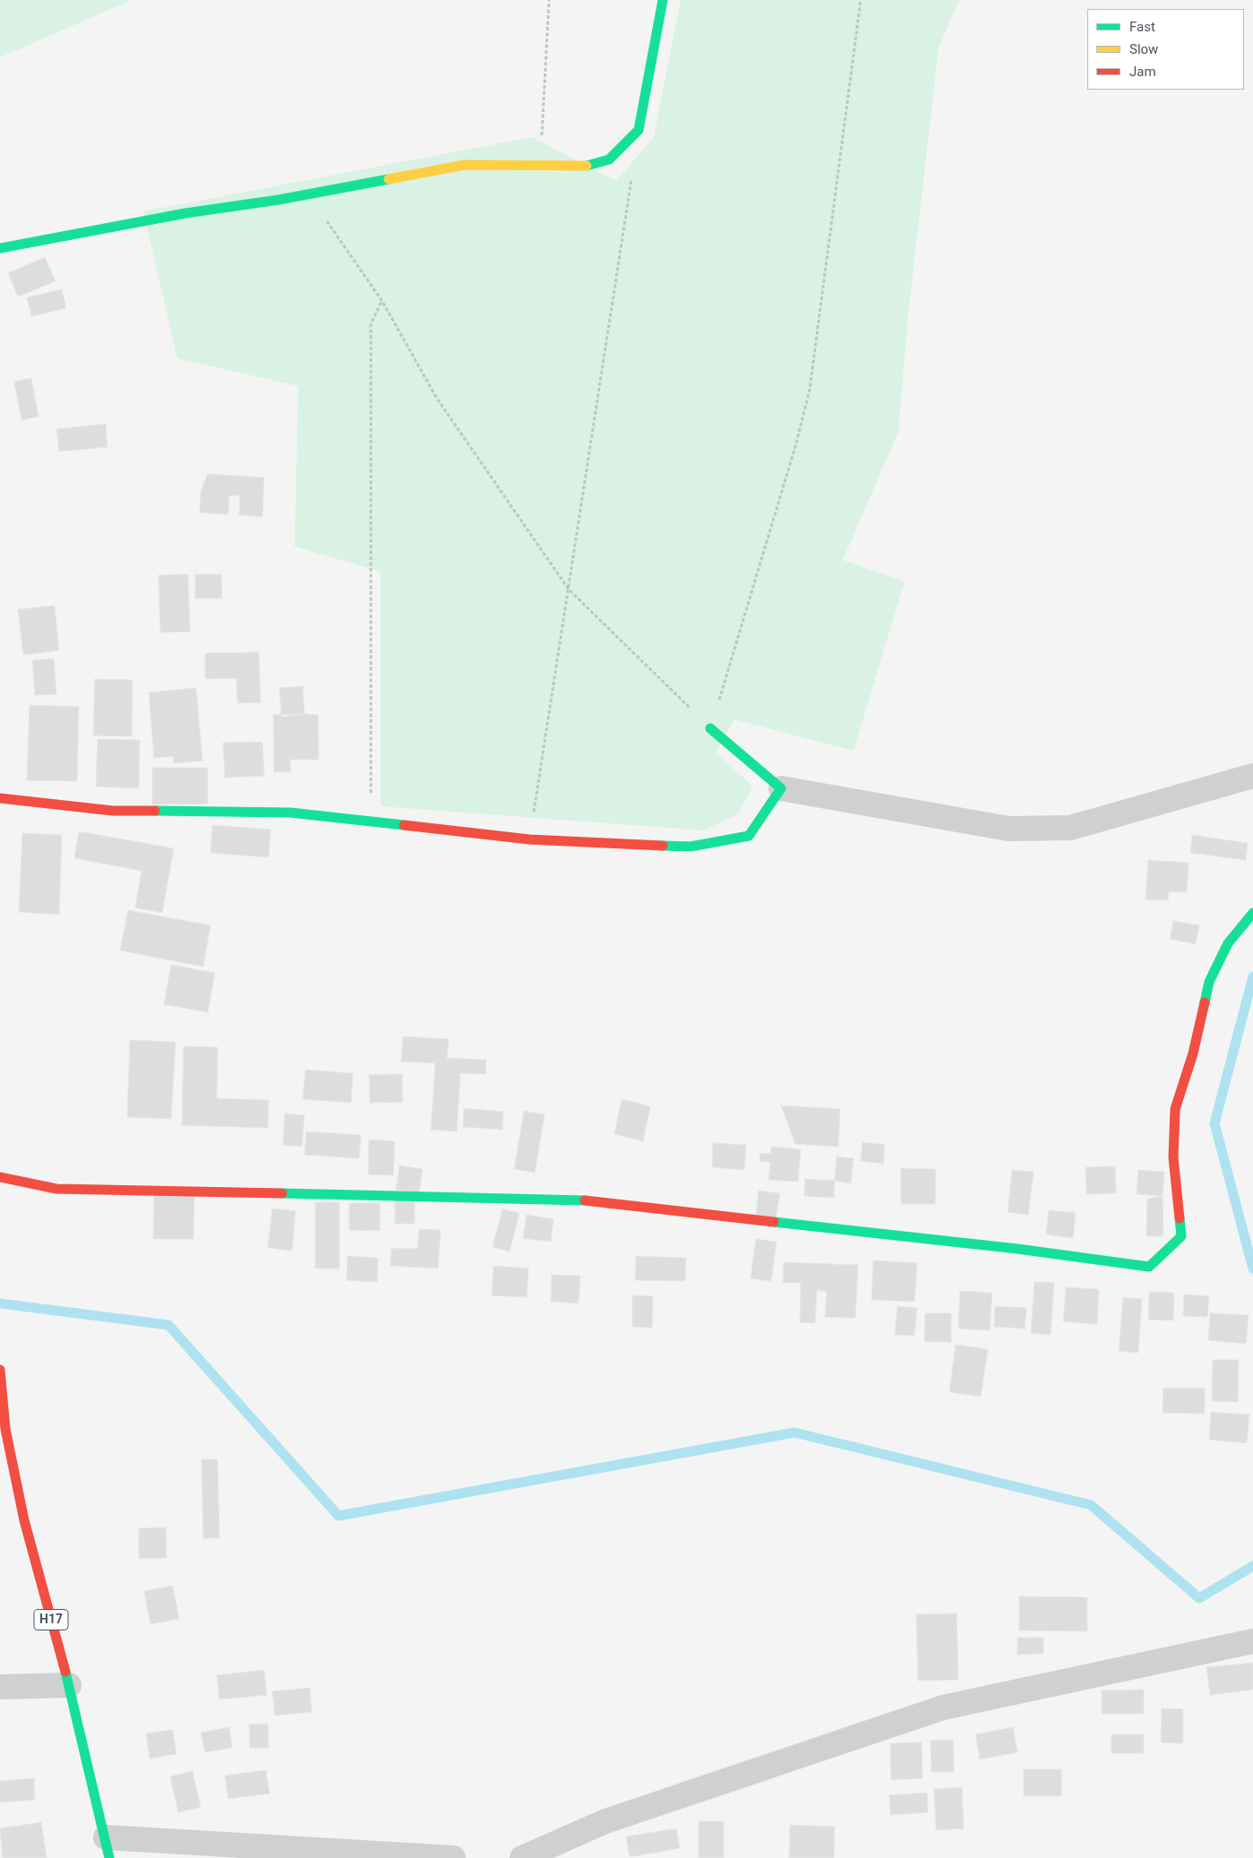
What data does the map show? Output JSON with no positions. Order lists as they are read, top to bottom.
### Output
{
  "streets": {
    "street": ["H17"]
  },
  "legend": ["Fast", "Slow", "Jam"]
}
